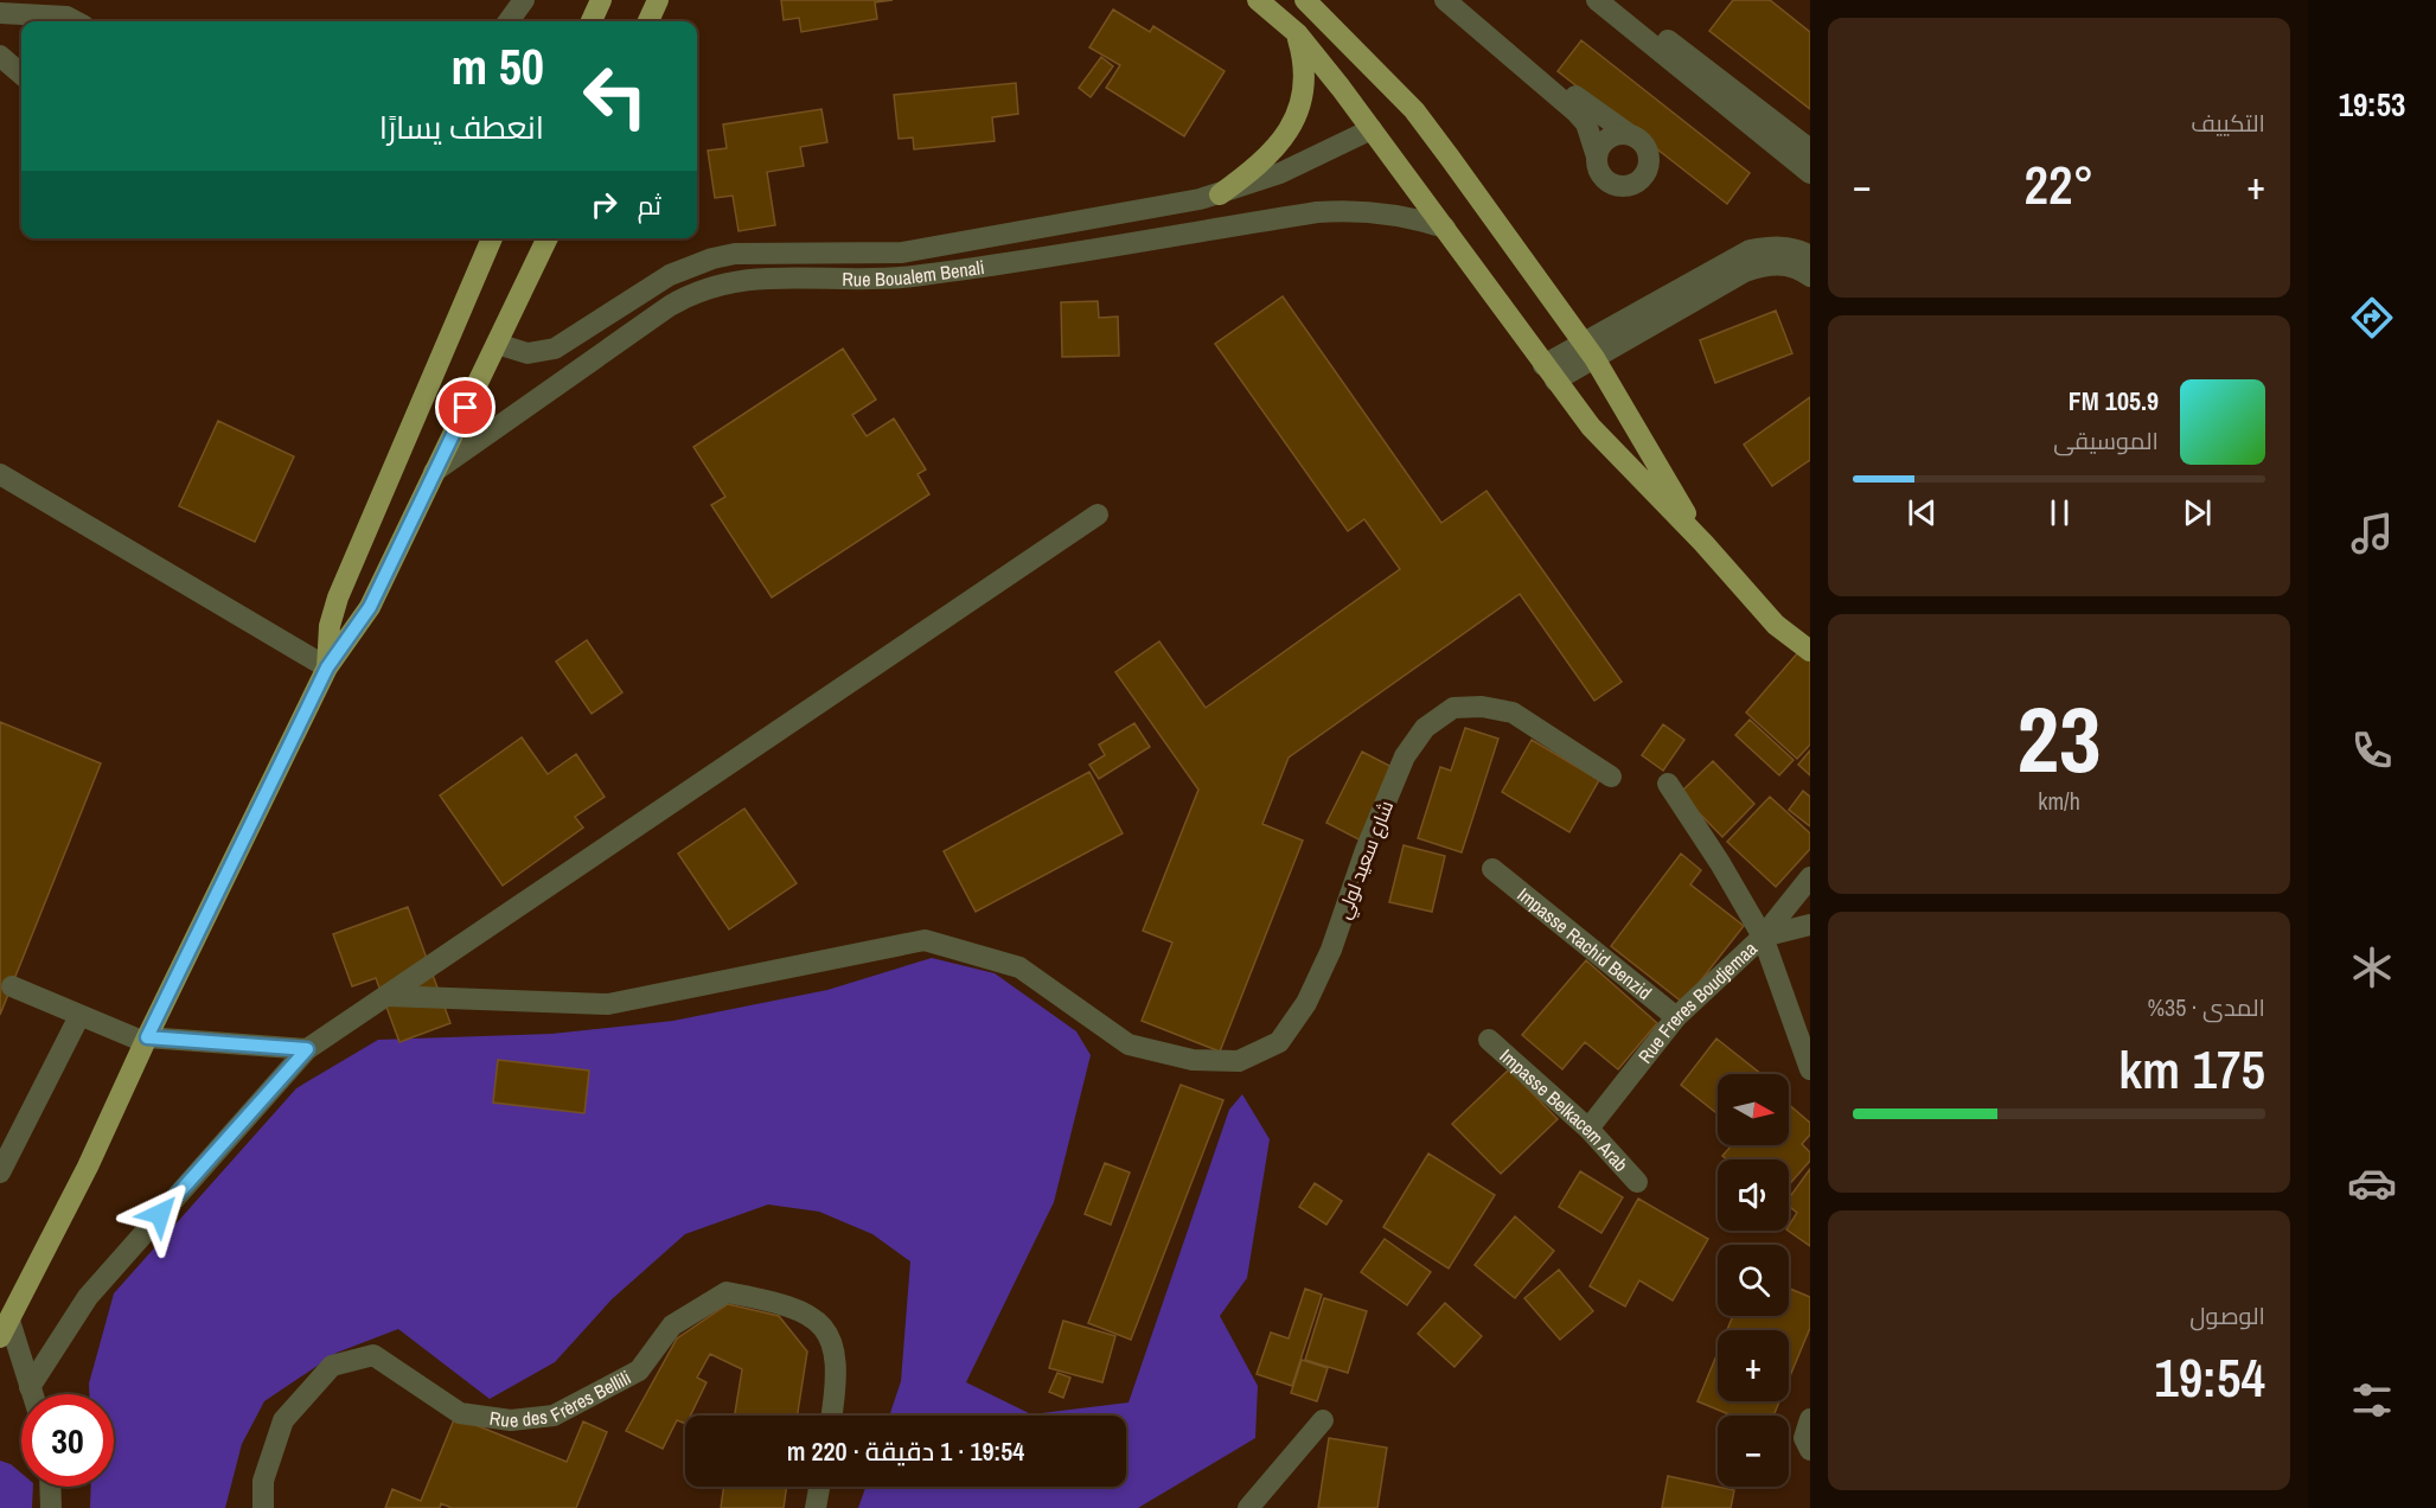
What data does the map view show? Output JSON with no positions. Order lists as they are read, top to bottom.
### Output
{
  "streets": {
    "street": [
      "Rue Boualem Benali",
      "شارع سعيد لولي",
      "Impasse Rachid Benzid",
      "Rue Freres Boudjemaa",
      "Impasse Belkacem Arab",
      "Rue des Frères Bellili"
    ]
  },
  "crossings": [
    ["Impasse Rachid Benzid", "Rue Freres Boudjemaa"],
    ["Rue Freres Boudjemaa", "Impasse Belkacem Arab"]
  ],
  "north": "right",
  "page": {
    "tabs": "19:53",
    "tile": [
      "التكييف",
      ["23", "km/h"],
      ["المدى · 35%", "175 km"],
      ["الوصول", "19:54"]
    ],
    "turn": ["50 m", "انعطف يسارًا"],
    "heat": ["−", "22°", "+"],
    "then": "ثم",
    "song": ["105.9 FM", "الموسيقى"],
    "map_buttons": ["+", "−"],
    "limit": "30",
    "trip": "19:54 · 1 دقيقة · 220 m"
  }
}
